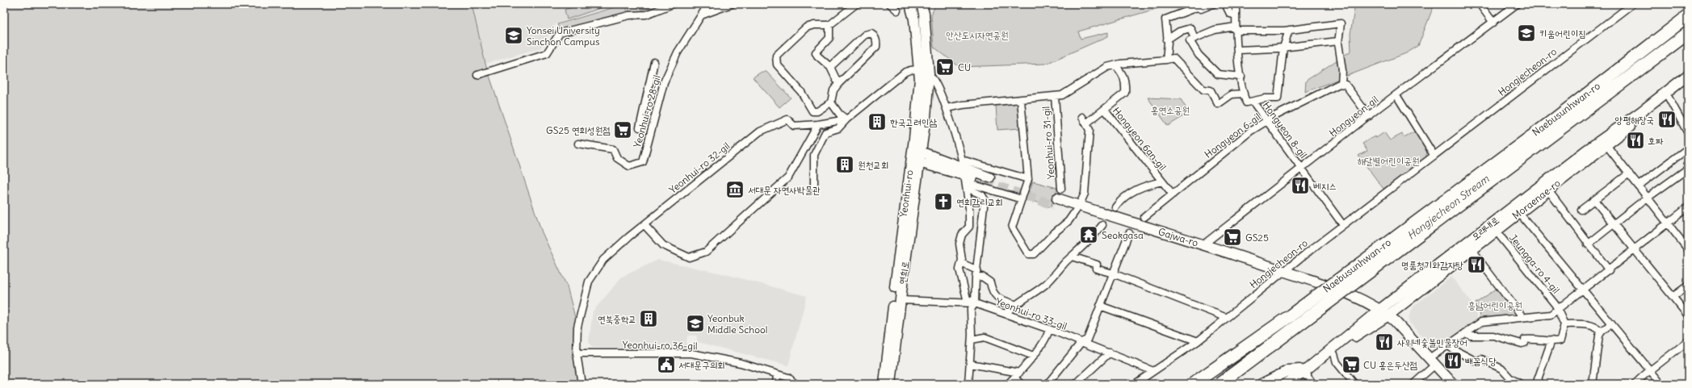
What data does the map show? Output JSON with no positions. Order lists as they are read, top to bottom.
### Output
{
  "streets": {
    "highway": ["Naebusunhwan-ro"],
    "main road": [
      "Yeonhui-ro",
      "Moraenae-ro",
      "모래내로",
      "Gajwa-ro",
      "연희로"
    ],
    "street": [
      "Hongjecheon-ro",
      "Yeonhui-ro 28-gil",
      "Hongyeon-gil",
      "Hongyeon 8-gil",
      "Hongyeon 6-gil",
      "Hongyeon 6an-gil",
      "Yeonhui-ro 31-gil",
      "Yeonhui-ro 32-gil",
      "Jeungga-ro 4-gil",
      "Yeonhui-ro 33-gil",
      "Yeonhui-ro 36-gil"
    ]
  },
  "crossings": [
    ["Hongjecheon-ro", "Gajwa-ro"],
    ["Hongjecheon-ro", "Yeonhui-ro 33-gil"],
    ["Hongyeon-gil", "Hongyeon 8-gil"],
    ["Hongyeon-gil", "Gajwa-ro"],
    ["Hongyeon 8-gil", "Hongyeon 6-gil"],
    ["Hongyeon 6-gil", "Hongyeon 6an-gil"],
    ["Hongyeon 6an-gil", "Yeonhui-ro 31-gil"],
    ["Yeonhui-ro 32-gil", "Yeonhui-ro"],
    ["Yeonhui-ro 32-gil", "Yeonhui-ro 36-gil"],
    ["Yeonhui-ro", "연희로"],
    ["Moraenae-ro", "모래내로"],
    ["Moraenae-ro", "Jeungga-ro 4-gil"],
    ["모래내로", "Gajwa-ro"],
    ["연희로", "Yeonhui-ro 33-gil"]
  ],
  "water": ["Hongjecheon Stream"],
  "parks": [
    "안산도시자연공원",
    "홍연소공원",
    "해달별어린이공원",
    "흥남어린이공원"
  ],
  "places": {
    "school or university": ["키움어린이집", "Yonsei University Sinchon Campus", "Yeonbuk Middle School"],
    "supermarket": [
      "CU",
      "GS25 연희성원점",
      "GS25",
      "CU 홍은두산점"
    ],
    "restaurant": [
      "양평해장국",
      "호짜",
      "베지스",
      "명품청기와감자탕",
      "사위네숯불민물장어",
      "빼꼼식당"
    ],
    "building": ["한국고려인삼", "원천교회", "연북중학교"],
    "museum": ["서대문 자연사박물관"],
    "church": ["연희감리교회"],
    "temple": ["Seokgasa"],
    "public building": ["서대문구의회"]
  }
}
